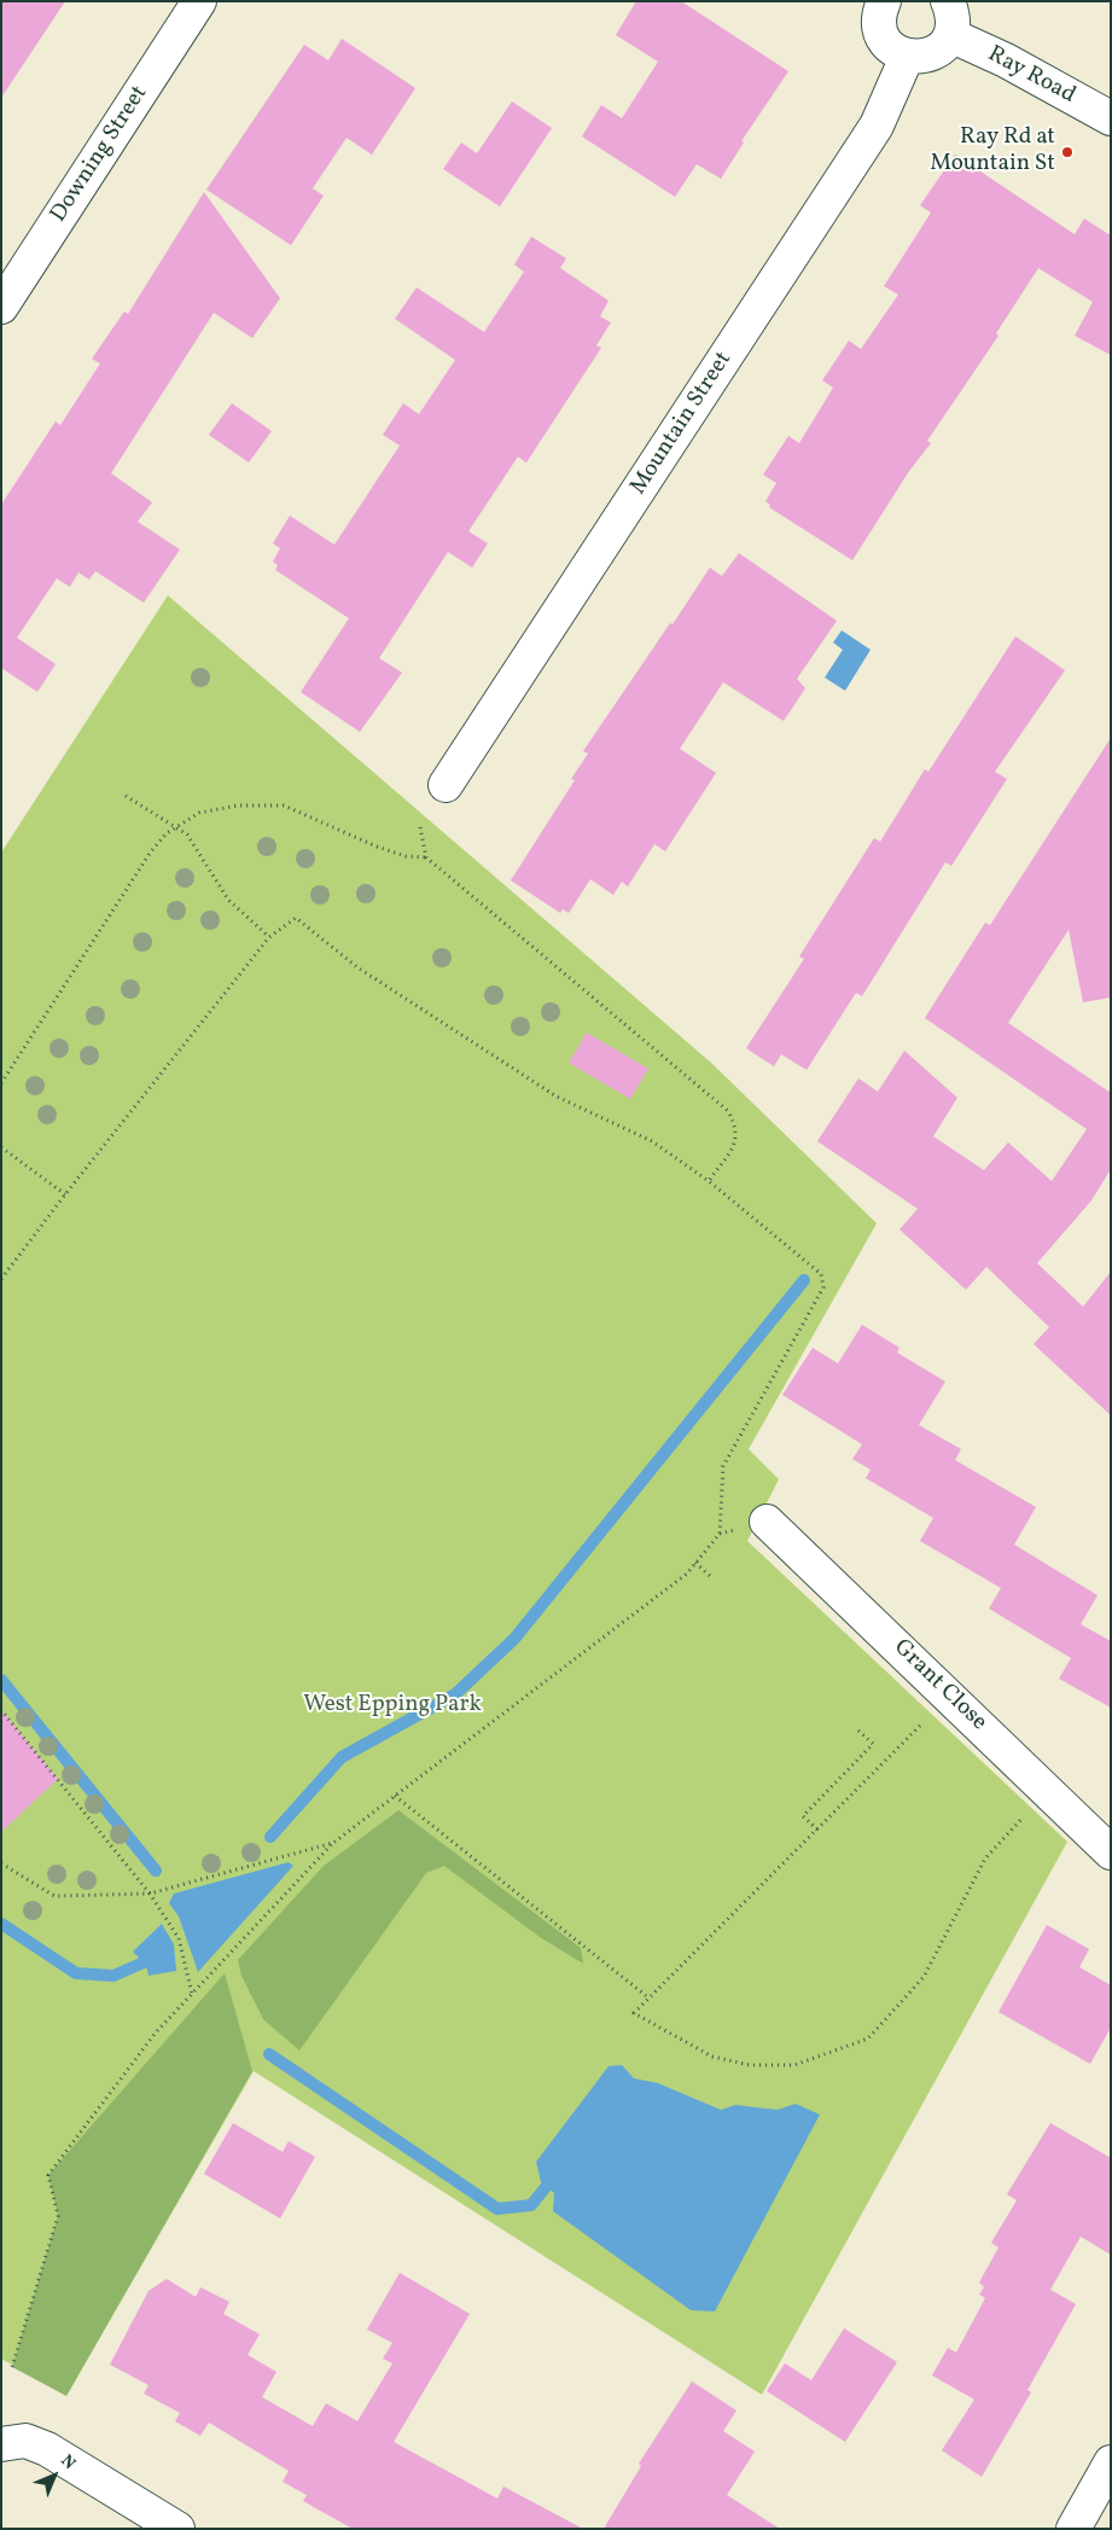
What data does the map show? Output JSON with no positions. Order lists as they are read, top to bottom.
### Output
{
  "streets": {
    "street": [
      "Ray Road",
      "Downing Street",
      "Mountain Street",
      "Grant Close"
    ]
  },
  "parks": ["West Epping Park"],
  "places": ["Ray Rd at Mountain St"],
  "north": "top right"
}
